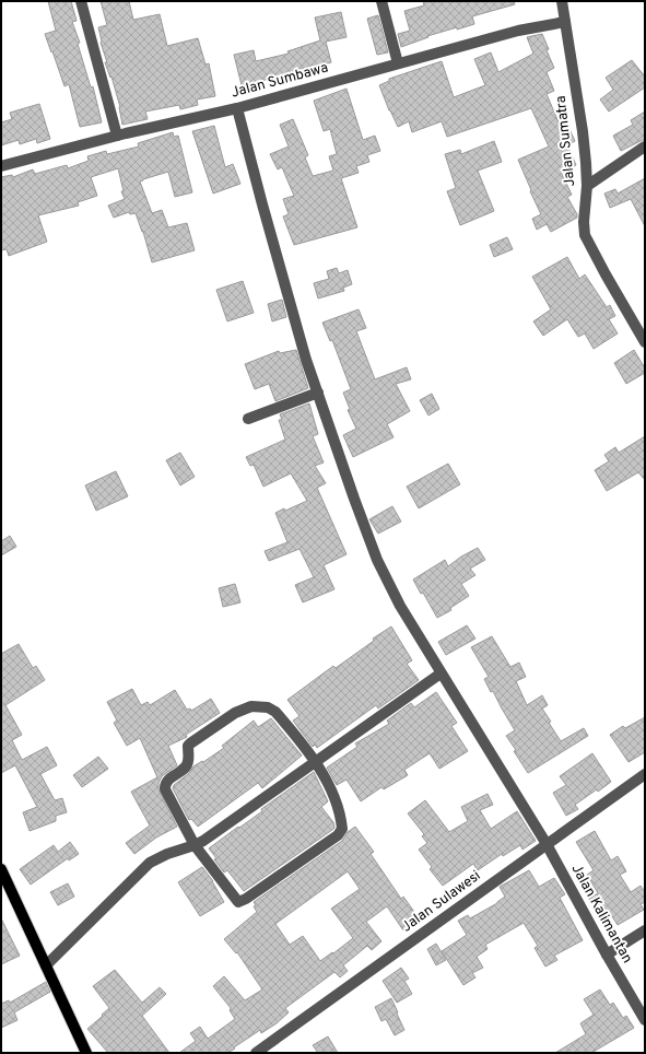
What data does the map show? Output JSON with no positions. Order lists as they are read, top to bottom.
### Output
{
  "streets": {
    "street": [
      "Jalan Sumbawa",
      "Jalan Sumatra",
      "Jalan Sulawesi",
      "Jalan Kalimantan"
    ]
  },
  "crossings": [
    ["Jalan Sumbawa", "Jalan Sumatra"],
    ["Jalan Sumbawa", "Jalan Kalimantan"],
    ["Jalan Sulawesi", "Jalan Kalimantan"]
  ]
}
